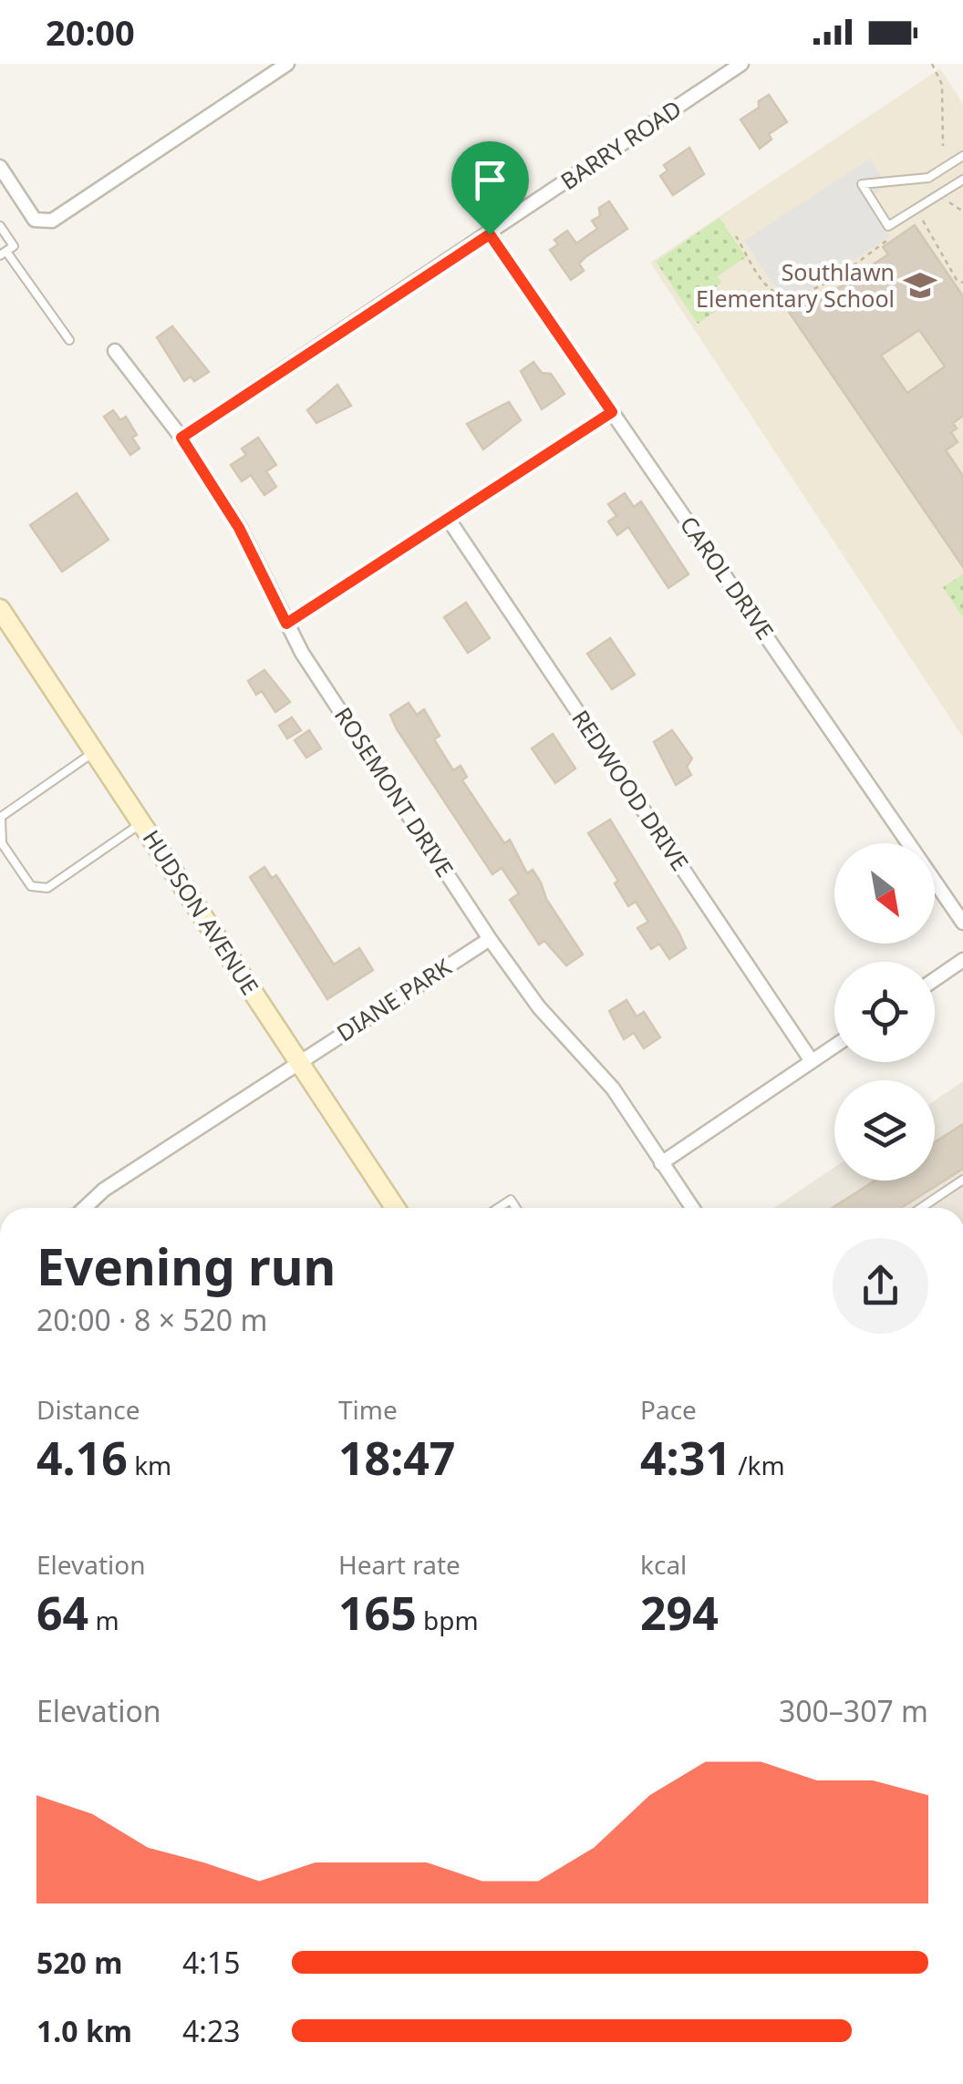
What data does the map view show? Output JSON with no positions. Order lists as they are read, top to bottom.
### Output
{
  "streets": {
    "main road": ["HUDSON AVENUE"],
    "street": [
      "BARRY ROAD",
      "CAROL DRIVE",
      "REDWOOD DRIVE",
      "ROSEMONT DRIVE",
      "DIANE PARK"
    ]
  },
  "crossings": [
    ["BARRY ROAD", "CAROL DRIVE"],
    ["BARRY ROAD", "ROSEMONT DRIVE"],
    ["ROSEMONT DRIVE", "DIANE PARK"],
    ["HUDSON AVENUE", "DIANE PARK"]
  ],
  "places": {
    "school or university": ["Southlawn Elementary School"]
  },
  "north": "bottom right",
  "page": {
    "status": "20:00",
    "heading": ["Evening run", "20:00 · 8 × 520 m"],
    "stats": [
      ["Distance", "4.16 km"],
      ["Time", "18:47"],
      ["Pace", "4:31 /km"],
      ["Elevation", "64 m"],
      ["Heart rate", "165 bpm"],
      ["kcal", "294"]
    ],
    "chart": ["Elevation", "300–307 m"],
    "list": [
      {
        "name": "520 m",
        "note": "4:15"
      },
      {
        "name": "1.0 km",
        "note": "4:23"
      }
    ]
  }
}
